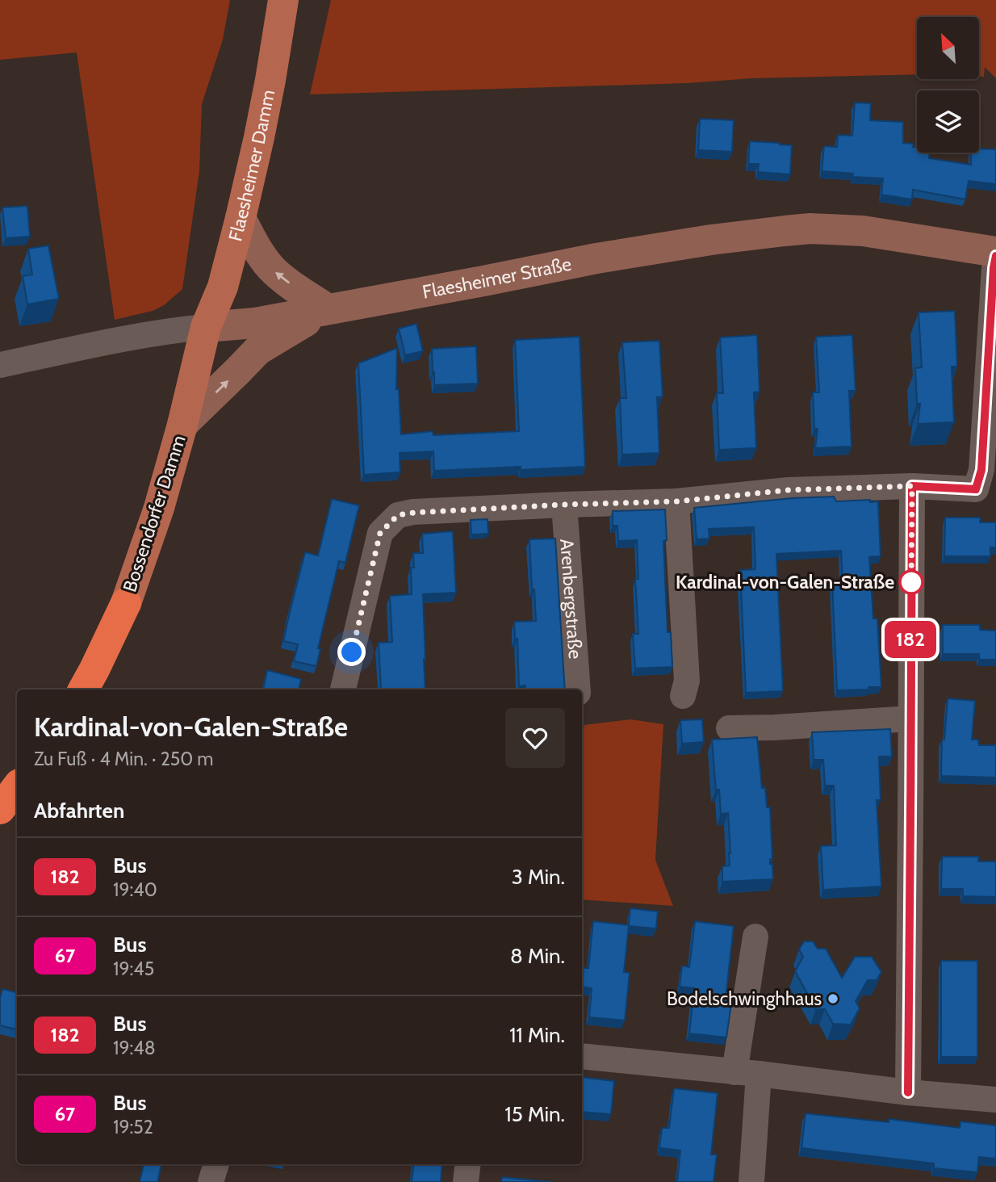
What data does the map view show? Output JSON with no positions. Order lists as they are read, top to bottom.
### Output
{
  "streets": {
    "highway": ["Bossendorfer Damm"],
    "main road": ["Flaesheimer Damm", "Flaesheimer Straße"],
    "street": ["Arenbergstraße"]
  },
  "crossings": [
    ["Flaesheimer Damm", "Flaesheimer Straße"],
    ["Flaesheimer Damm", "Bossendorfer Damm"],
    ["Flaesheimer Straße", "Bossendorfer Damm"]
  ],
  "places": ["Kardinal-von-Galen-Straße", "Bodelschwinghhaus"],
  "lines": ["bus line 182"],
  "north": "top left",
  "page": {
    "on_map": "182",
    "heading": [
      ["Kardinal-von-Galen-Straße", "Zu Fuß · 4 Min. · 250 m"],
      "Abfahrten"
    ],
    "list": [
      {
        "mark": "182",
        "name": "Bus",
        "note": "19:40",
        "value": "3 Min."
      },
      {
        "mark": "67",
        "name": "Bus",
        "note": "19:45",
        "value": "8 Min."
      },
      {
        "mark": "182",
        "name": "Bus",
        "note": "19:48",
        "value": "11 Min."
      },
      {
        "mark": "67",
        "name": "Bus",
        "note": "19:52",
        "value": "15 Min."
      }
    ]
  }
}
